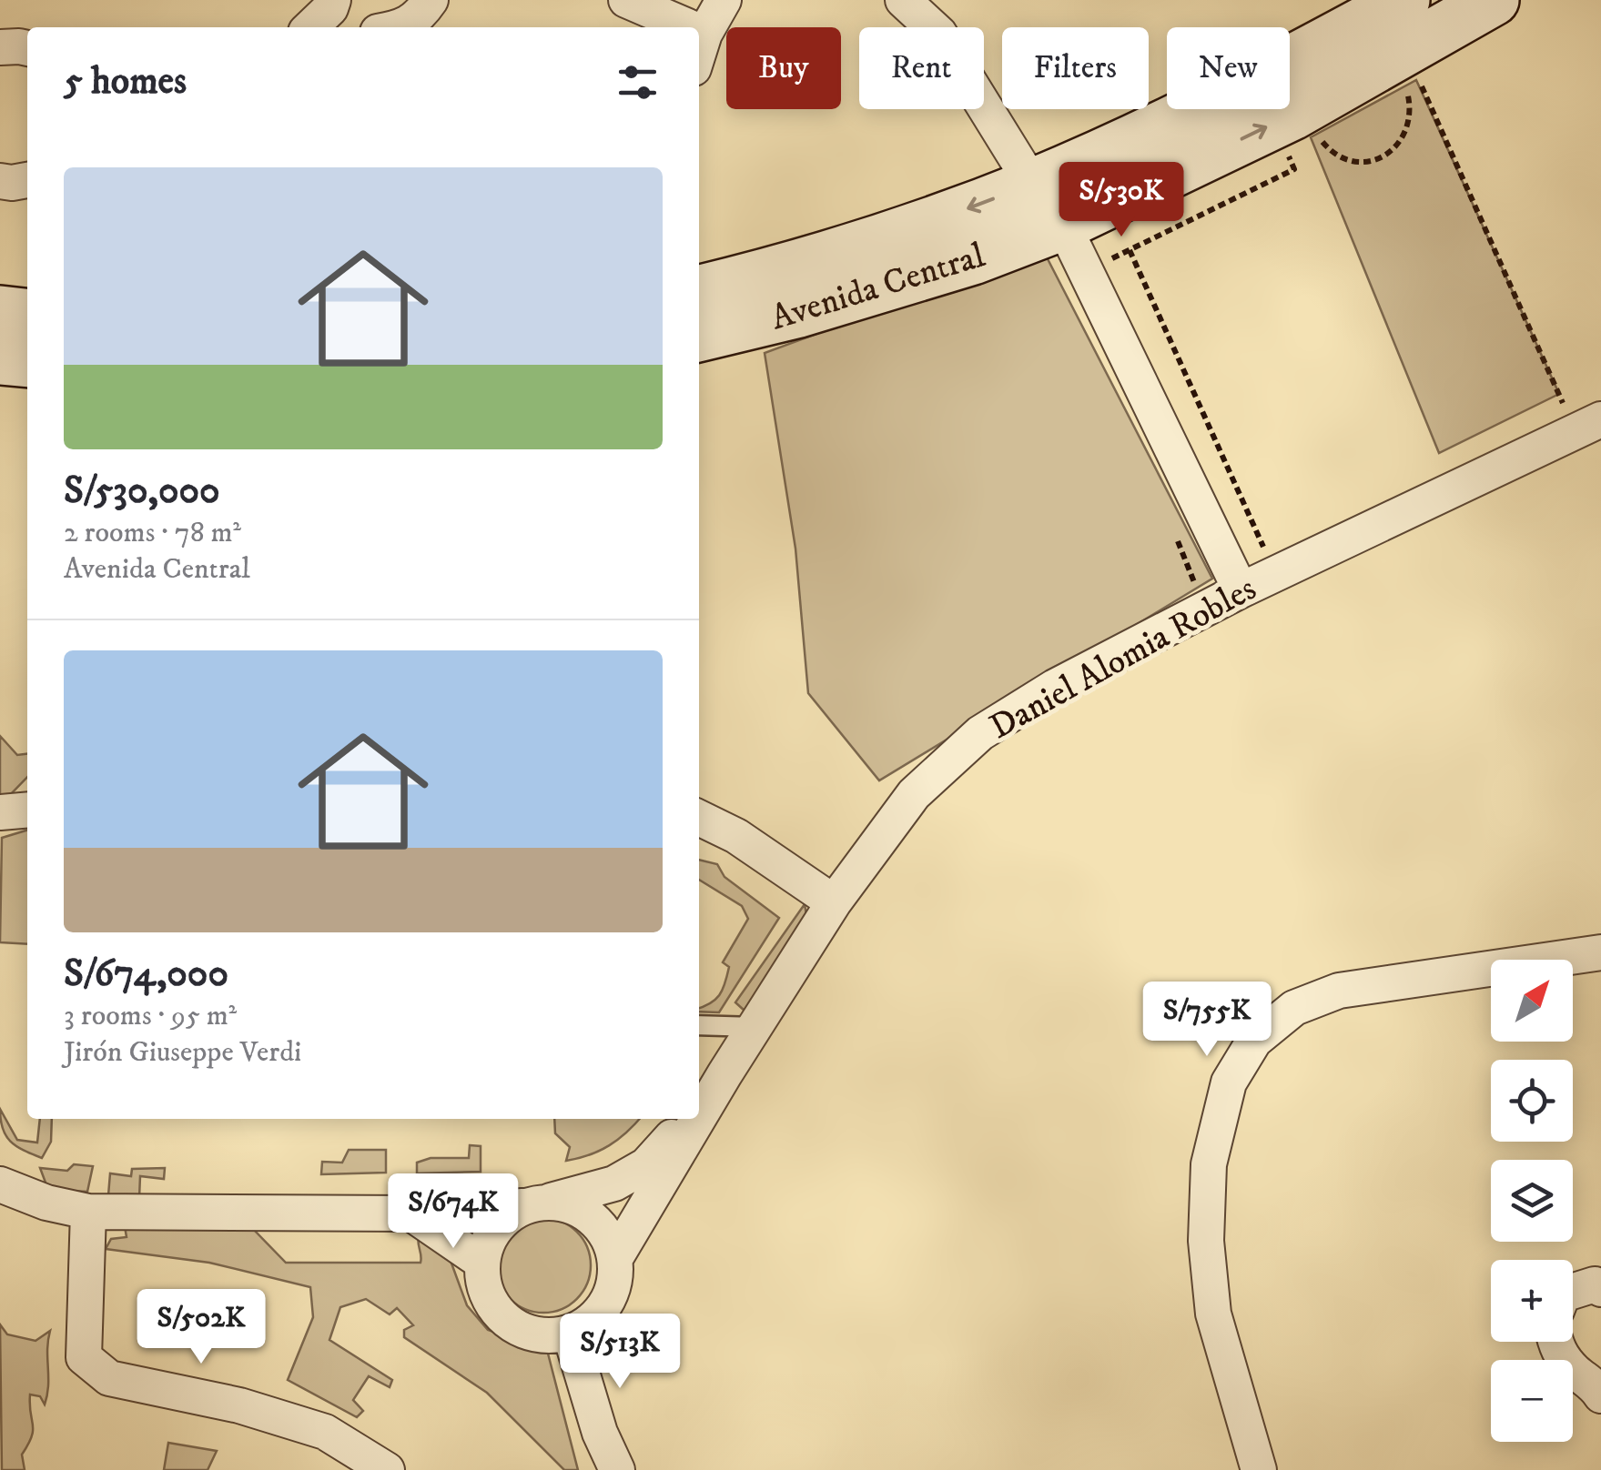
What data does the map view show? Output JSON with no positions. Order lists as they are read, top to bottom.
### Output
{
  "streets": {
    "street": ["Avenida Central", "Daniel Alomia Robles"]
  },
  "north": "top right",
  "page": {
    "chip": [
      "Buy",
      "Rent",
      "Filters",
      "New"
    ],
    "heading": "5 homes",
    "list": [
      {
        "name": "S/530,000",
        "note": "2 rooms · 78 m² · Avenida Central"
      },
      {
        "name": "S/674,000",
        "note": "3 rooms · 95 m² · Jirón Giuseppe Verdi"
      }
    ],
    "price": [
      "S/530K",
      "S/755K",
      "S/674K",
      "S/502K",
      "S/513K"
    ],
    "map_buttons": ["+", "−"]
  }
}
